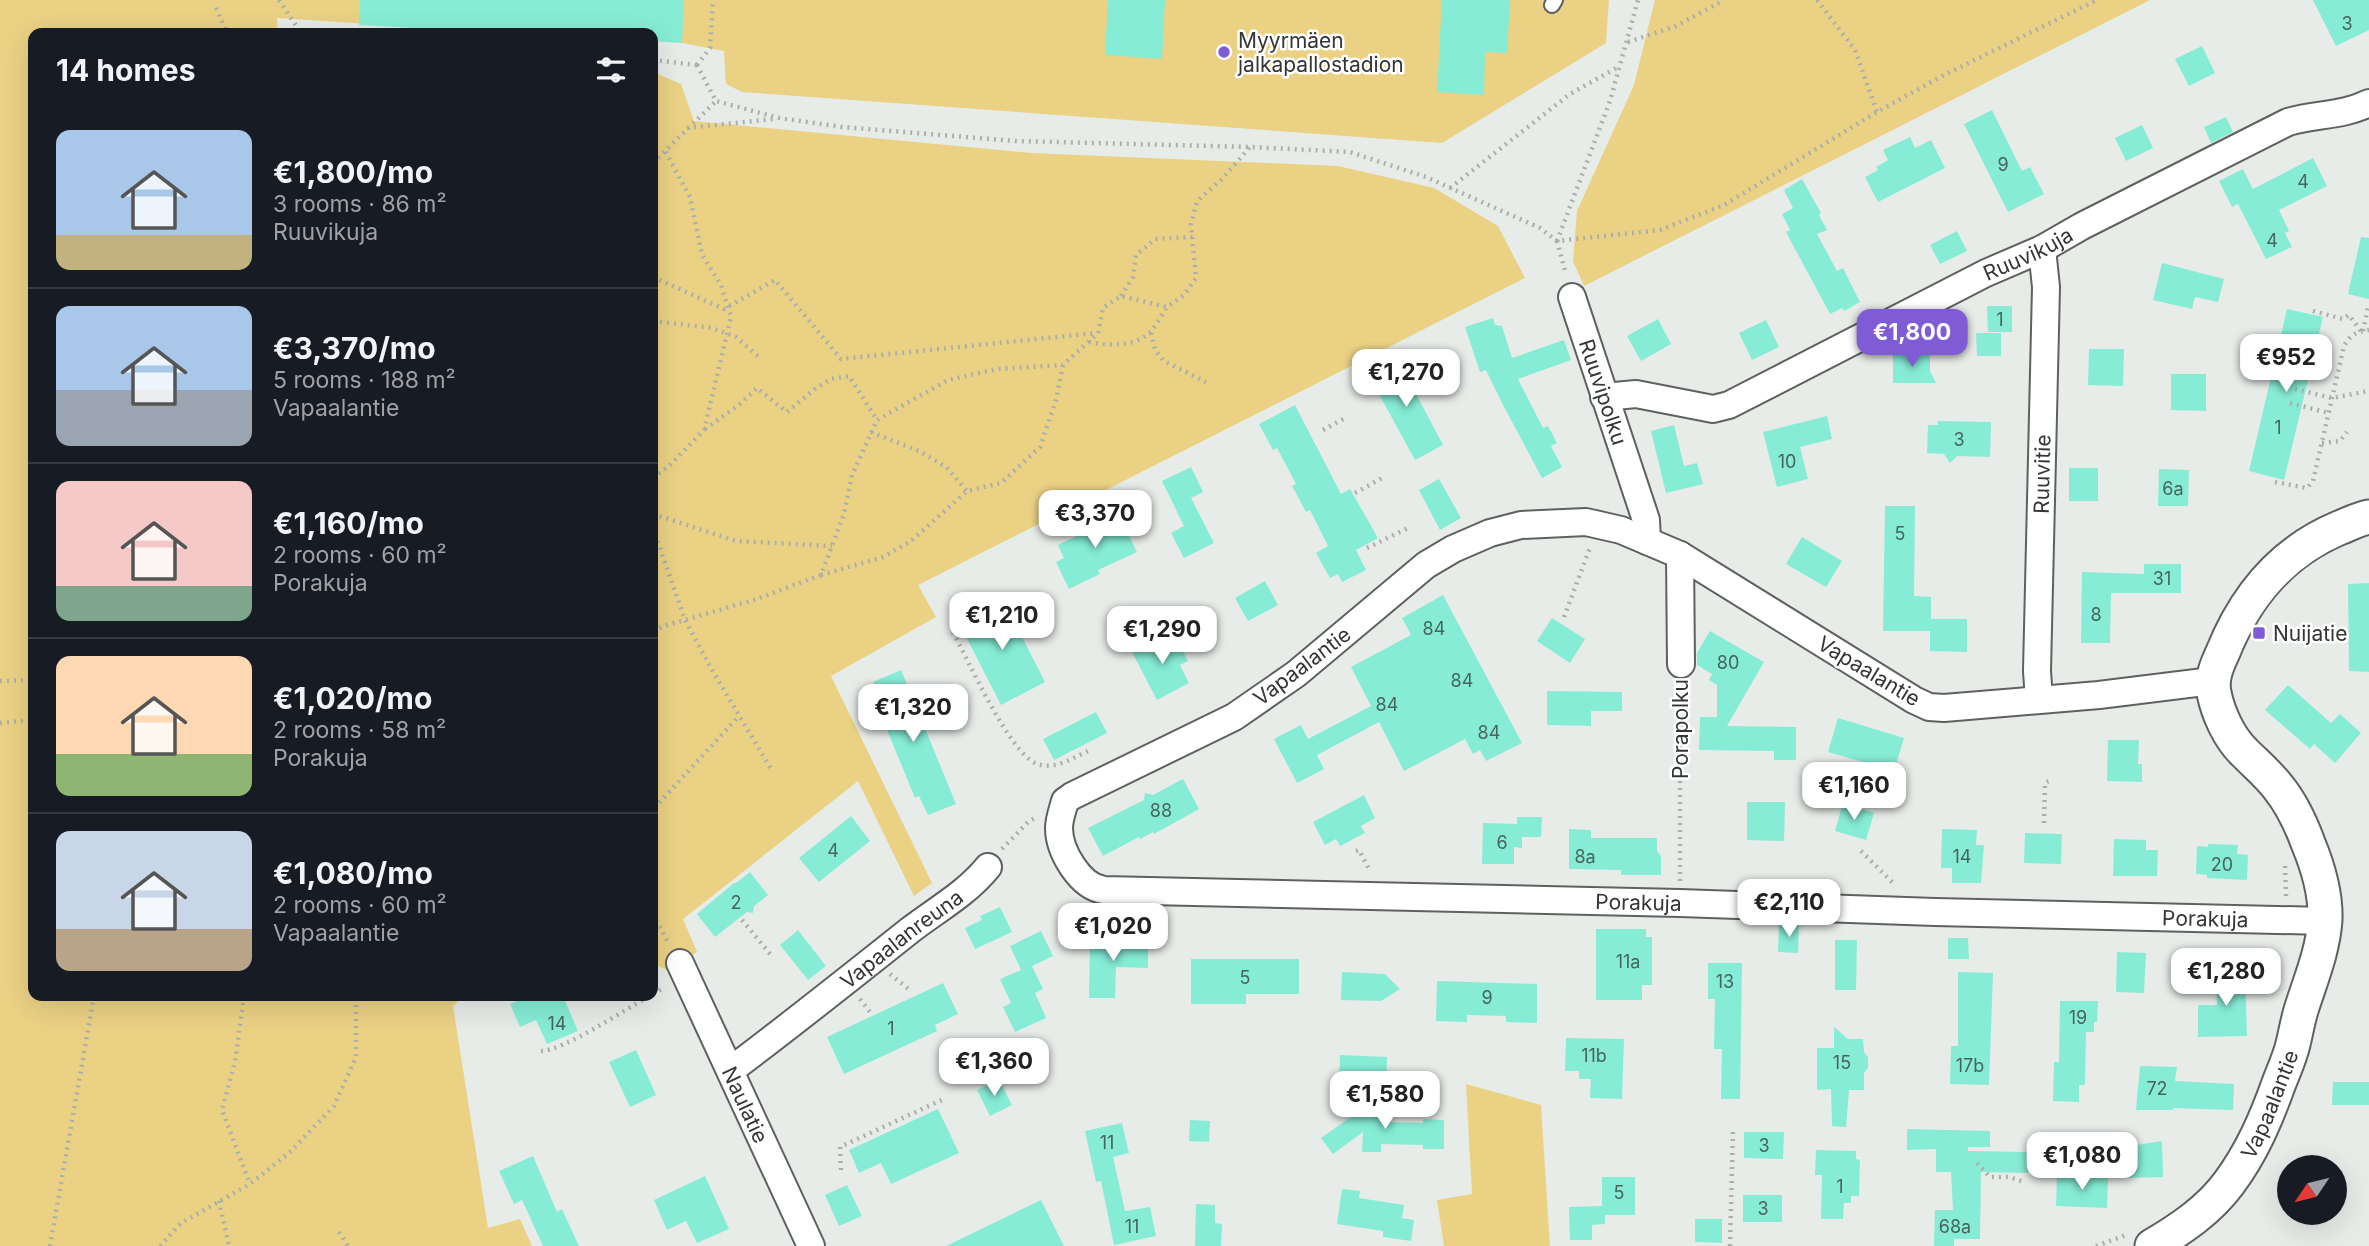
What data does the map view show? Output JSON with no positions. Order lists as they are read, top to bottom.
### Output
{
  "streets": {
    "street": [
      "Ruuvikuja",
      "Ruuvipolku",
      "Ruuvitie",
      "Vapaalantie",
      "Porapolku",
      "Porakuja",
      "Vapaalanreuna",
      "Naulatie"
    ]
  },
  "crossings": [
    ["Ruuvikuja", "Ruuvipolku"],
    ["Ruuvikuja", "Ruuvitie"],
    ["Ruuvipolku", "Vapaalantie"],
    ["Ruuvitie", "Vapaalantie"],
    ["Vapaalantie", "Porapolku"],
    ["Vapaalantie", "Porakuja"],
    ["Porapolku", "Porakuja"],
    ["Vapaalanreuna", "Naulatie"]
  ],
  "places": {
    "other": ["Myyrmäen jalkapallostadion"],
    "transit": ["Nuijatie"]
  },
  "house_numbers": [
    "3",
    "9",
    "4",
    "4",
    "1",
    "1",
    "3",
    "10",
    "6a",
    "5",
    "31",
    "8",
    "84",
    "80",
    "84",
    "84",
    "84",
    "88",
    "6",
    "4",
    "8a",
    "14",
    "20",
    "2",
    "11a",
    "5",
    "13",
    "9",
    "19",
    "14",
    "1",
    "11b",
    "15",
    "17b",
    "72",
    "11",
    "3",
    "1",
    "5",
    "3",
    "11",
    "68a"
  ],
  "north": "bottom left",
  "page": {
    "heading": "14 homes",
    "list": [
      {
        "name": "€1,800/mo",
        "note": "3 rooms · 86 m² · Ruuvikuja"
      },
      {
        "name": "€3,370/mo",
        "note": "5 rooms · 188 m² · Vapaalantie"
      },
      {
        "name": "€1,160/mo",
        "note": "2 rooms · 60 m² · Porakuja"
      },
      {
        "name": "€1,020/mo",
        "note": "2 rooms · 58 m² · Porakuja"
      },
      {
        "name": "€1,080/mo",
        "note": "2 rooms · 60 m² · Vapaalantie"
      }
    ],
    "price": [
      "€1,800",
      "€952",
      "€1,270",
      "€3,370",
      "€1,210",
      "€1,290",
      "€1,320",
      "€1,160",
      "€2,110",
      "€1,020",
      "€1,280",
      "€1,360",
      "€1,580",
      "€1,080"
    ]
  }
}
